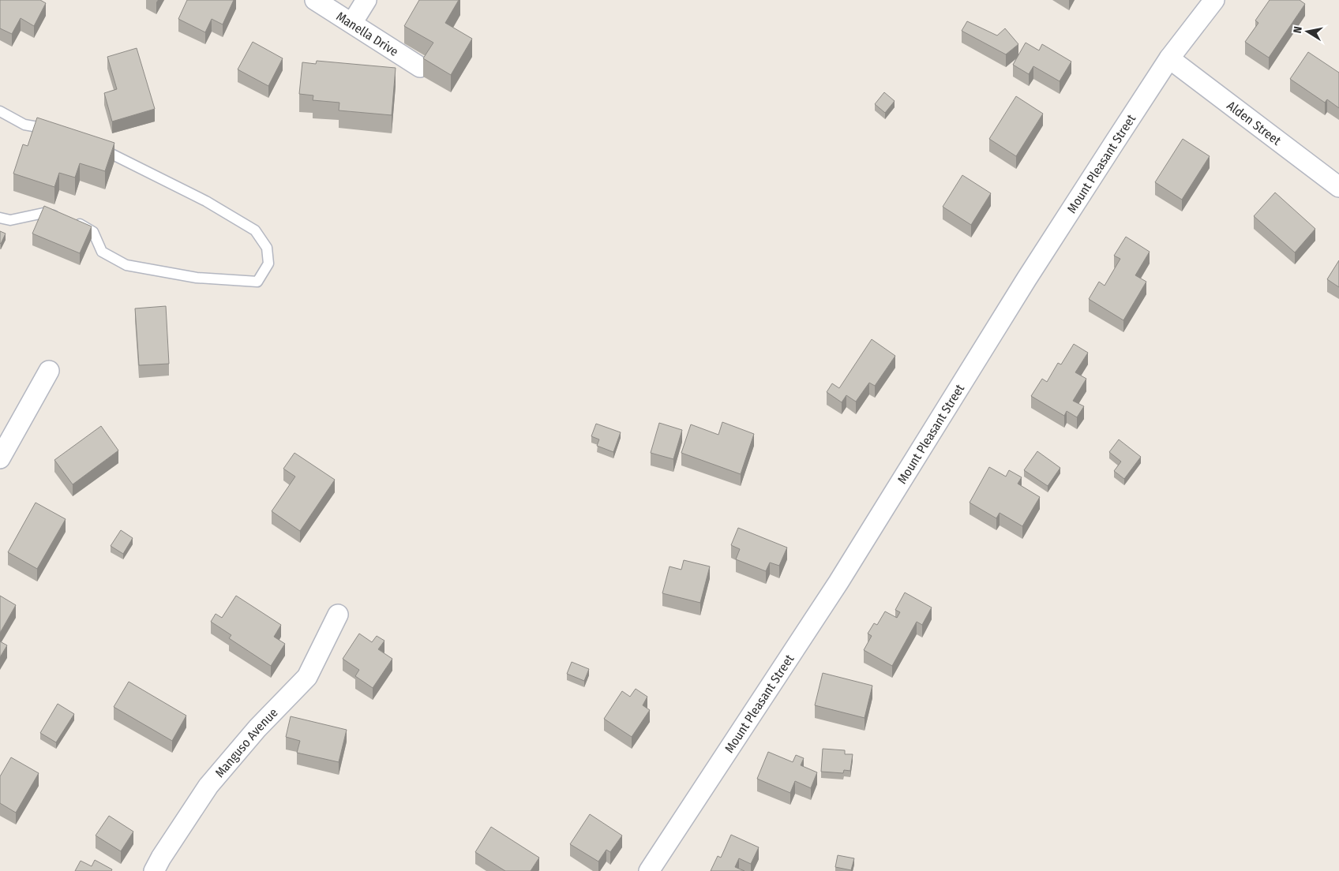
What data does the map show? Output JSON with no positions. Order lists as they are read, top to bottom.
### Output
{
  "streets": {
    "street": [
      "Manella Drive",
      "Alden Street",
      "Mount Pleasant Street",
      "Manguso Avenue"
    ]
  },
  "crossings": [
    ["Alden Street", "Mount Pleasant Street"]
  ],
  "north": "left"
}
